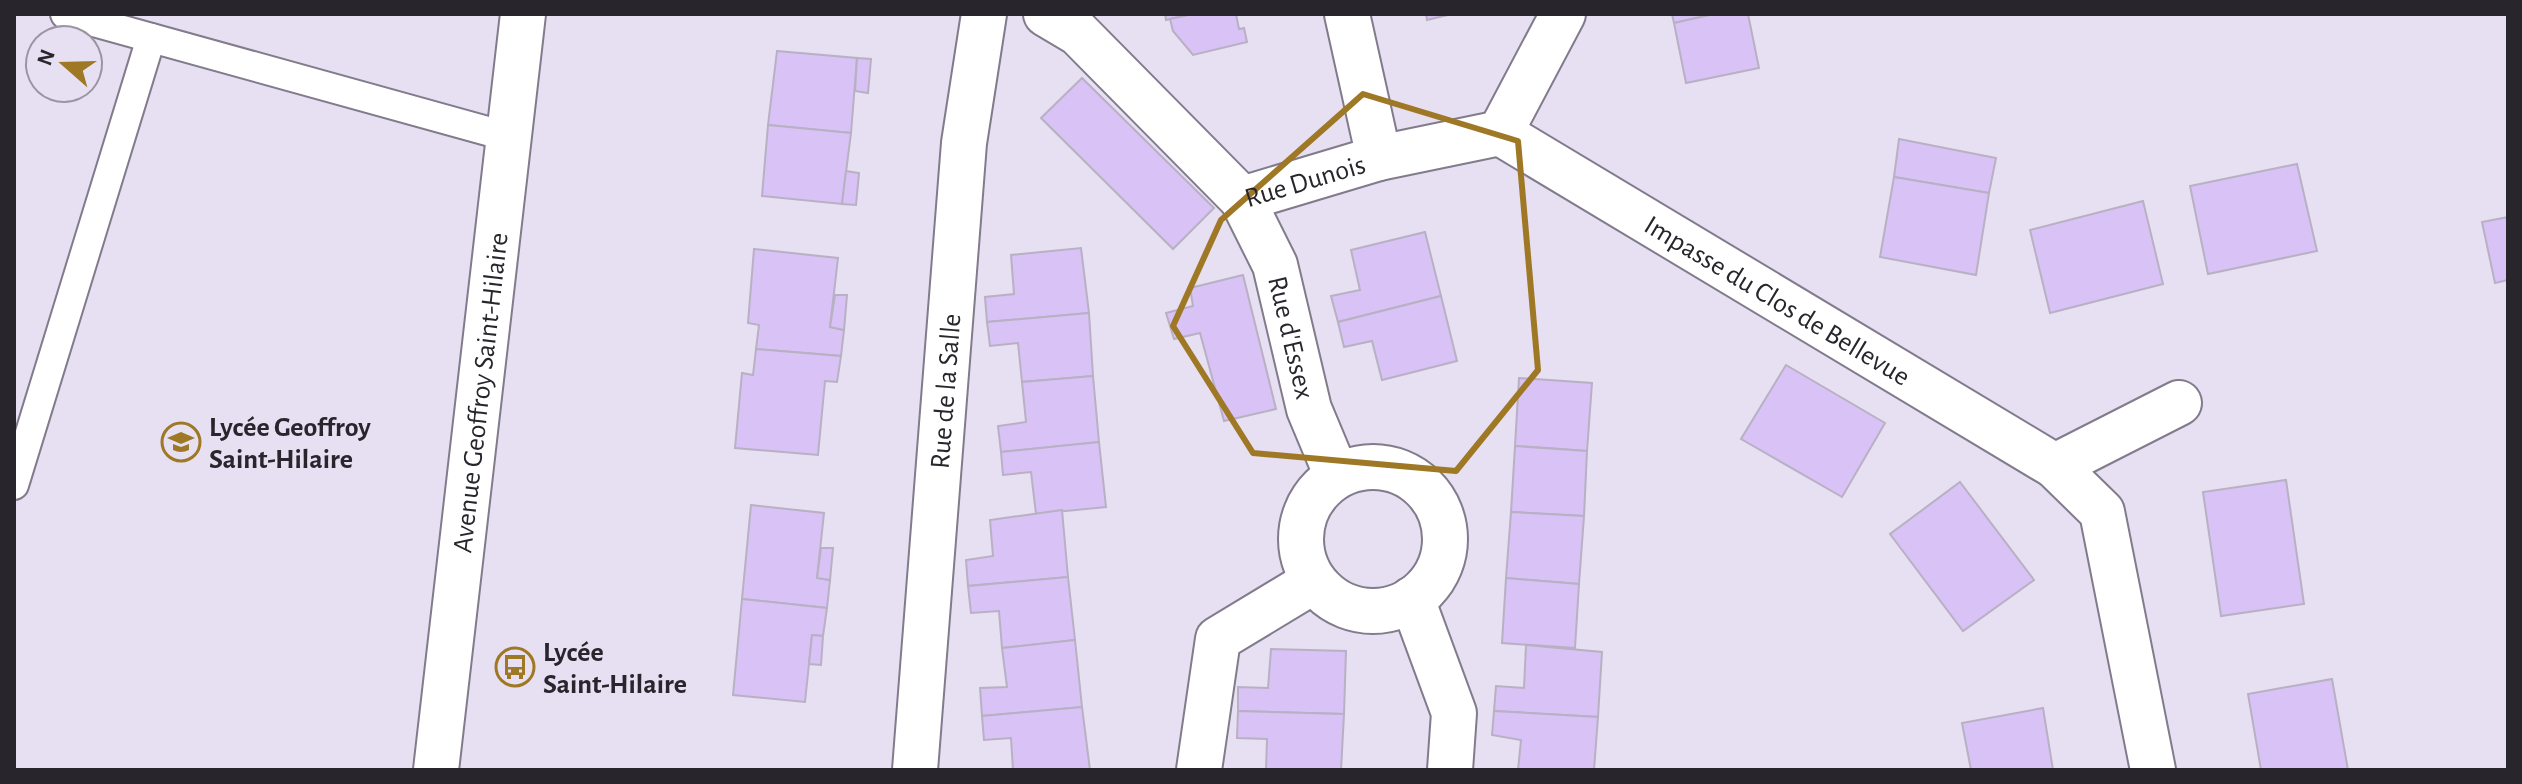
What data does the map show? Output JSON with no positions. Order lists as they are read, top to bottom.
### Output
{
  "streets": {
    "street": [
      "Rue Dunois",
      "Impasse du Clos de Bellevue",
      "Rue d'Essex",
      "Rue de la Salle",
      "Avenue Geoffroy Saint-Hilaire"
    ]
  },
  "crossings": [
    ["Rue Dunois", "Impasse du Clos de Bellevue"],
    ["Rue Dunois", "Rue d'Essex"]
  ],
  "places": {
    "school or university": ["Lycée Geoffroy Saint-Hilaire"],
    "bus stop": ["Lycée Saint-Hilaire"]
  },
  "north": "left"
}
